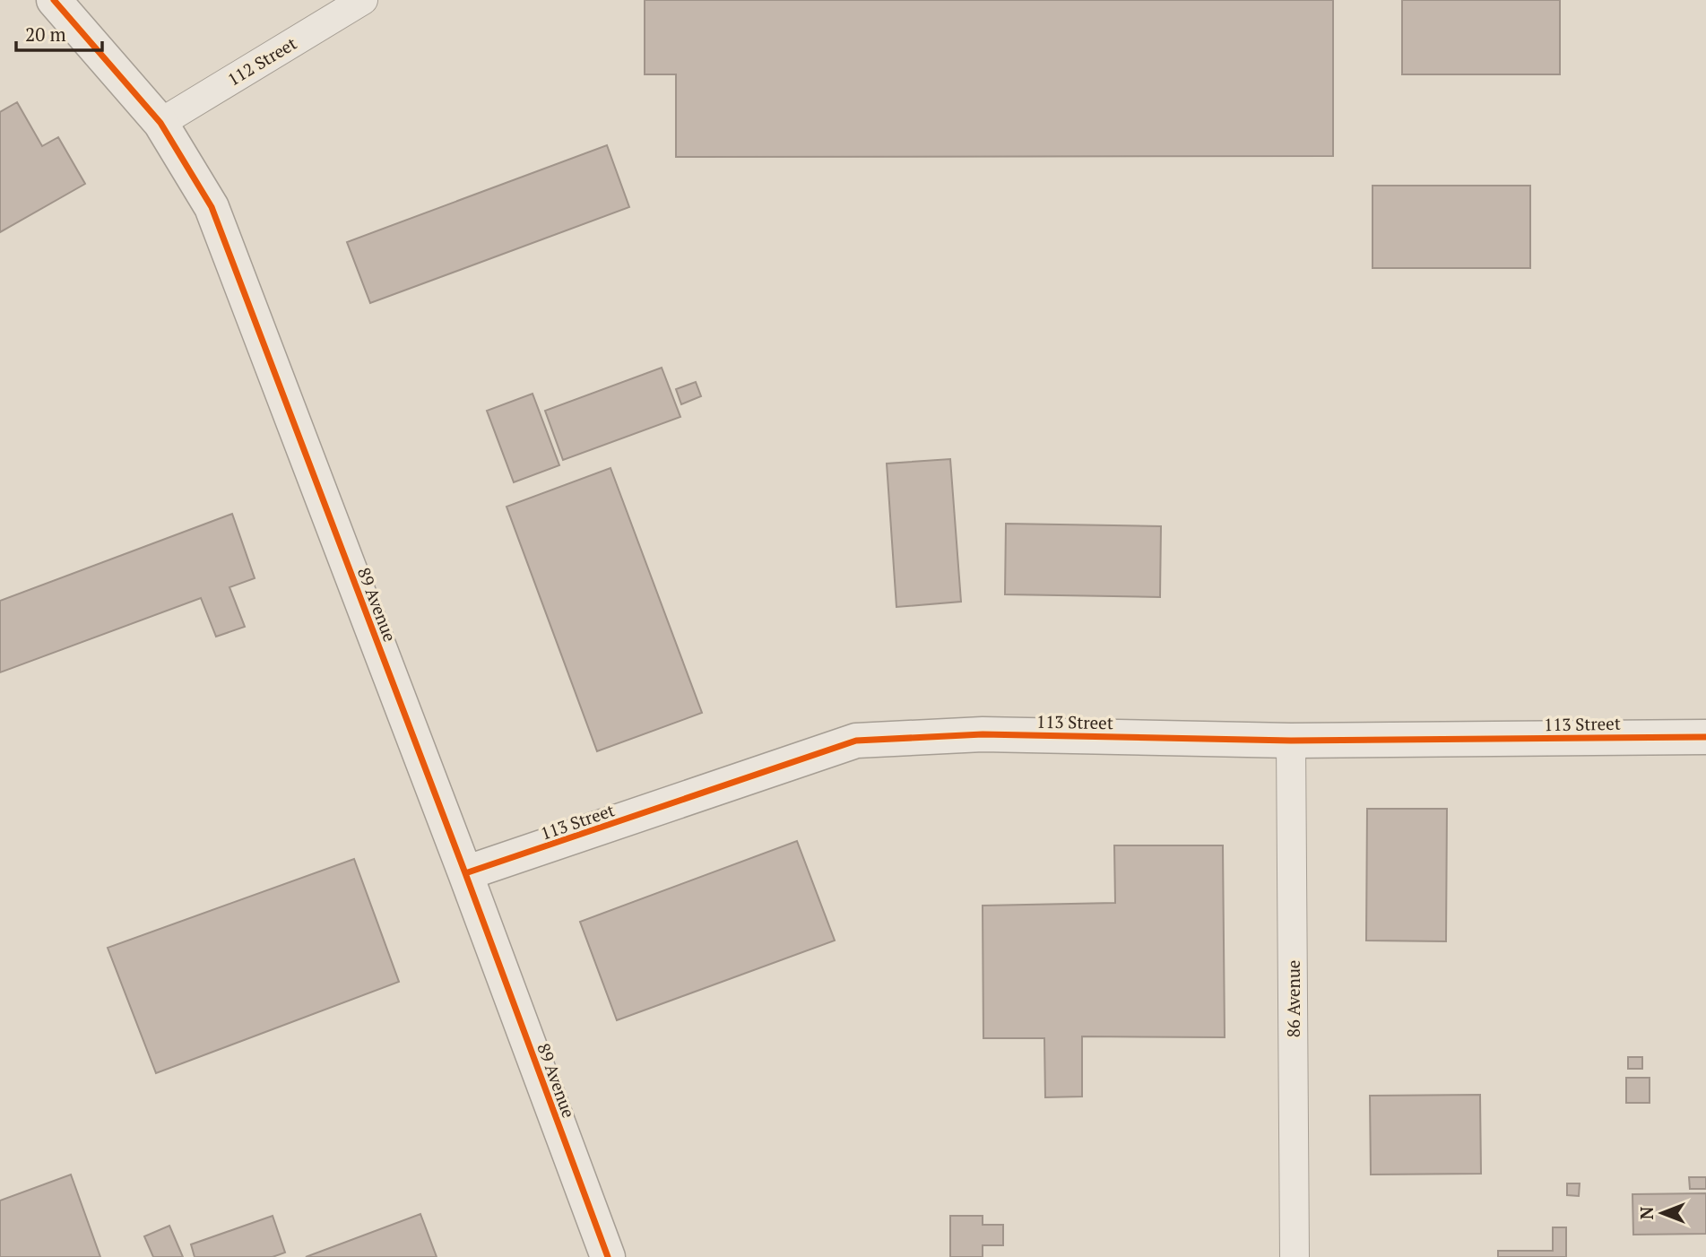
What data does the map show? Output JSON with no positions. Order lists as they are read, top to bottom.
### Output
{
  "streets": {
    "street": [
      "112 Street",
      "89 Avenue",
      "113 Street",
      "86 Avenue"
    ]
  },
  "crossings": [
    ["112 Street", "89 Avenue"],
    ["89 Avenue", "113 Street"],
    ["113 Street", "86 Avenue"]
  ],
  "scale_bar": "20 m",
  "north": "left"
}
